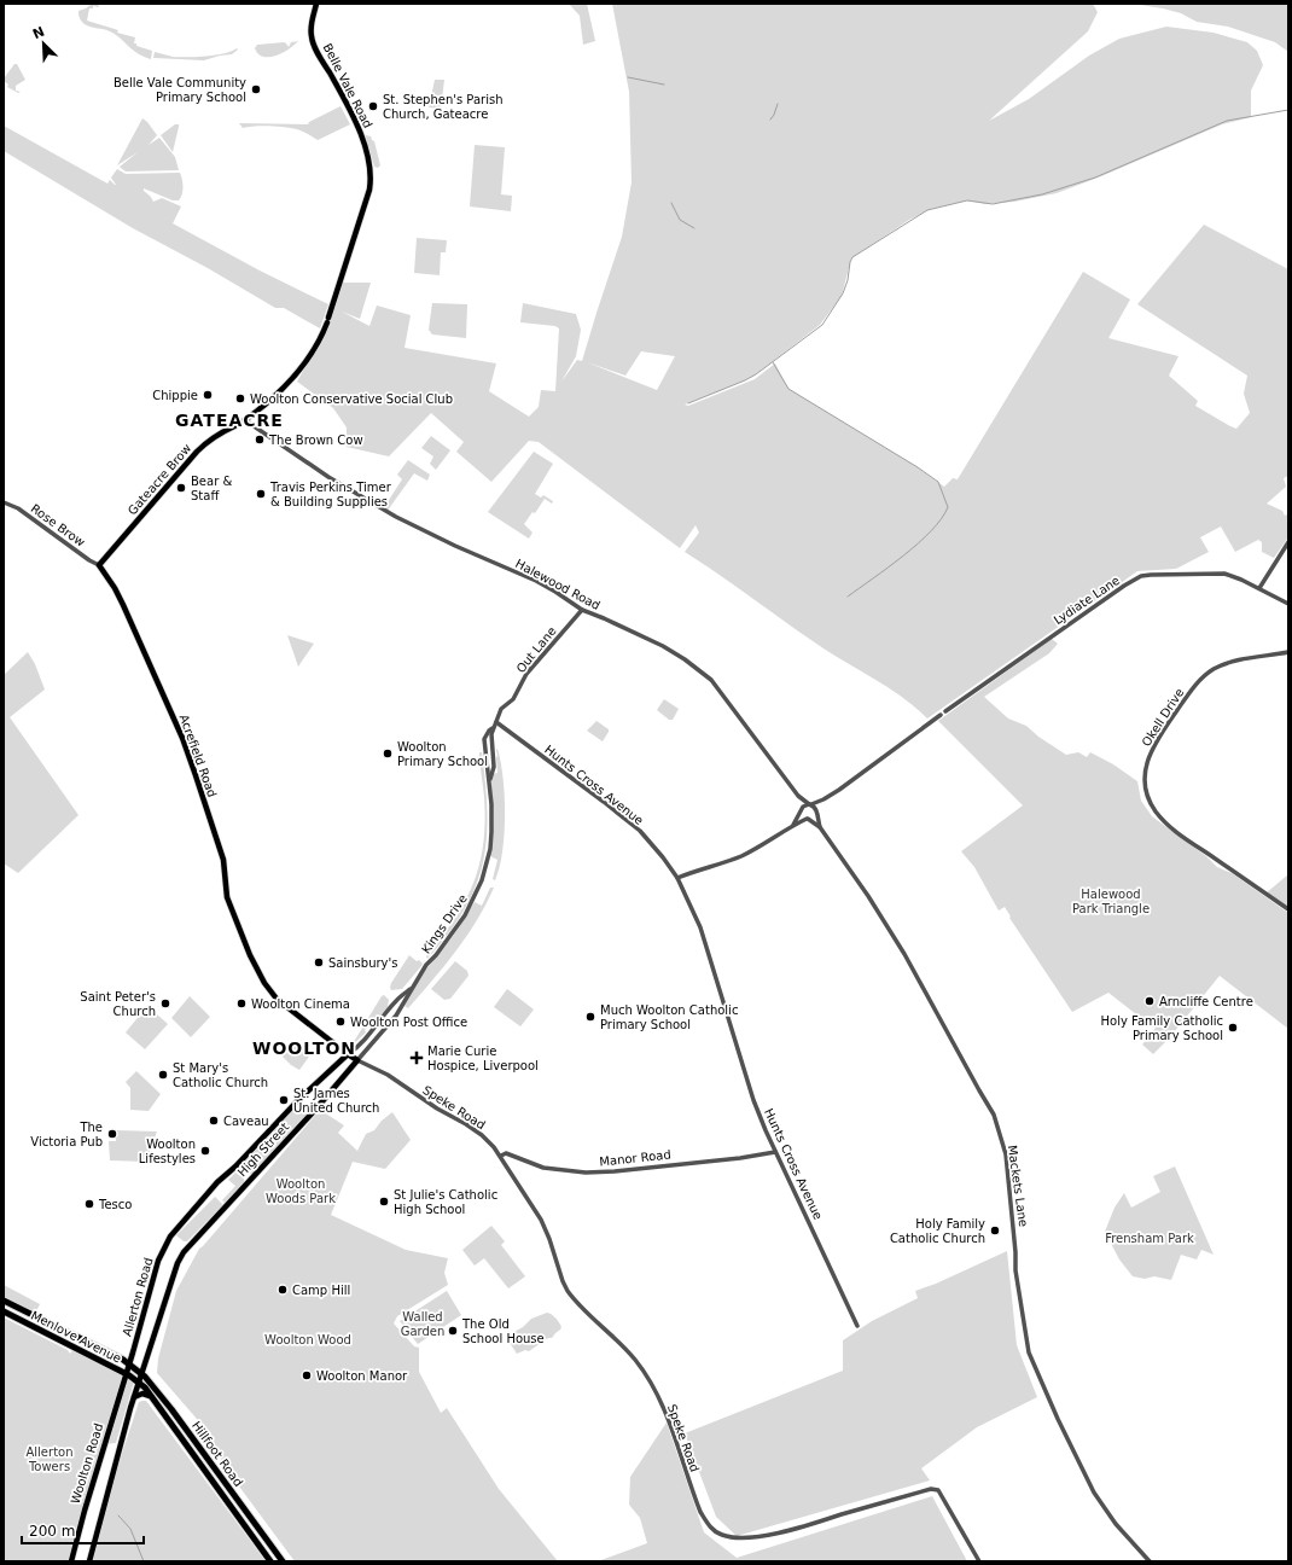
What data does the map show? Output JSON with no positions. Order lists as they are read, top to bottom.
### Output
{
  "streets": {
    "highway": ["Menlove Avenue", "Hillfoot Road"],
    "main road": [
      "Belle Vale Road",
      "Gateacre Brow",
      "Acrefield Road",
      "High Street",
      "Allerton Road",
      "Woolton Road"
    ],
    "street": [
      "Rose Brow",
      "Halewood Road",
      "Lydiate Lane",
      "Out Lane",
      "Okell Drive",
      "Hunts Cross Avenue",
      "Kings Drive",
      "Speke Road",
      "Manor Road",
      "Mackets Lane"
    ]
  },
  "crossings": [
    ["Belle Vale Road", "Gateacre Brow"],
    ["Belle Vale Road", "Halewood Road"],
    ["Gateacre Brow", "Rose Brow"],
    ["Gateacre Brow", "Halewood Road"],
    ["Gateacre Brow", "Acrefield Road"],
    ["Rose Brow", "Acrefield Road"],
    ["Halewood Road", "Out Lane"],
    ["Halewood Road", "Mackets Lane"],
    ["Out Lane", "Hunts Cross Avenue"],
    ["Out Lane", "Kings Drive"],
    ["Acrefield Road", "Kings Drive"],
    ["Acrefield Road", "Speke Road"],
    ["Acrefield Road", "High Street"],
    ["Hunts Cross Avenue", "Manor Road"],
    ["Kings Drive", "Speke Road"],
    ["Kings Drive", "High Street"],
    ["Speke Road", "High Street"],
    ["Speke Road", "Manor Road"],
    ["High Street", "Allerton Road"],
    ["High Street", "Hillfoot Road"],
    ["Allerton Road", "Menlove Avenue"],
    ["Allerton Road", "Hillfoot Road"],
    ["Allerton Road", "Woolton Road"],
    ["Menlove Avenue", "Hillfoot Road"],
    ["Menlove Avenue", "Woolton Road"]
  ],
  "districts": ["GATEACRE", "WOOLTON"],
  "parks": [
    "Halewood Park Triangle",
    "Woolton Woods Park",
    "Frensham Park",
    "Walled Garden",
    "Woolton Wood",
    "Allerton Towers"
  ],
  "places": {
    "other": [
      "Belle Vale Community Primary School",
      "St. Stephen's Parish Church, Gateacre",
      "Chippie",
      "Woolton Conservative Social Club",
      "The Brown Cow",
      "Bear & Staff",
      "Travis Perkins Timer & Building Supplies",
      "Woolton Primary School",
      "Sainsbury's",
      "Arncliffe Centre",
      "Saint Peter's Church",
      "Woolton Cinema",
      "Much Woolton Catholic Primary School",
      "Woolton Post Office",
      "Holy Family Catholic Primary School",
      "St Mary's Catholic Church",
      "St. James United Church",
      "Caveau",
      "The Victoria Pub",
      "Woolton Lifestyles",
      "St Julie's Catholic High School",
      "Tesco",
      "Holy Family Catholic Church",
      "Camp Hill",
      "The Old School House",
      "Woolton Manor"
    ],
    "health": ["Marie Curie Hospice, Liverpool"]
  },
  "scale_bar": "200 m",
  "north": "top left"
}
